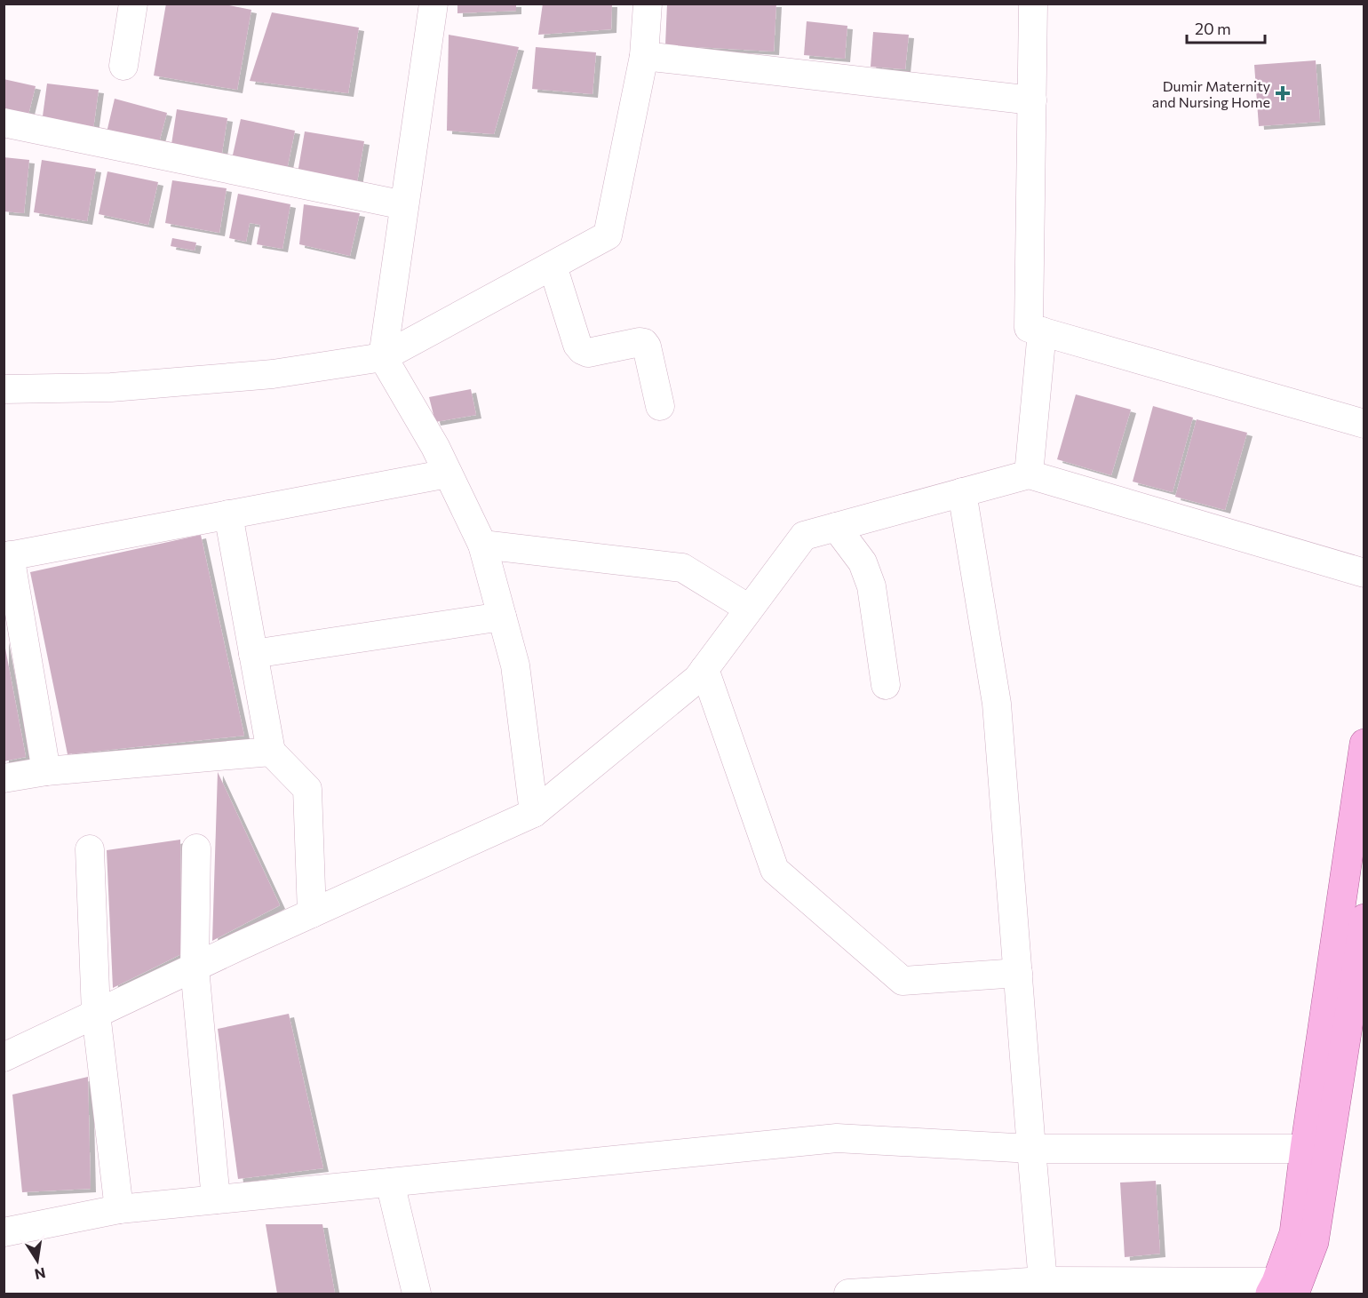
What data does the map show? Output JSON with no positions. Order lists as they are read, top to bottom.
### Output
{
  "places": {
    "health": ["Dumir Maternity and Nursing Home"]
  },
  "scale_bar": "20 m",
  "north": "bottom"
}
